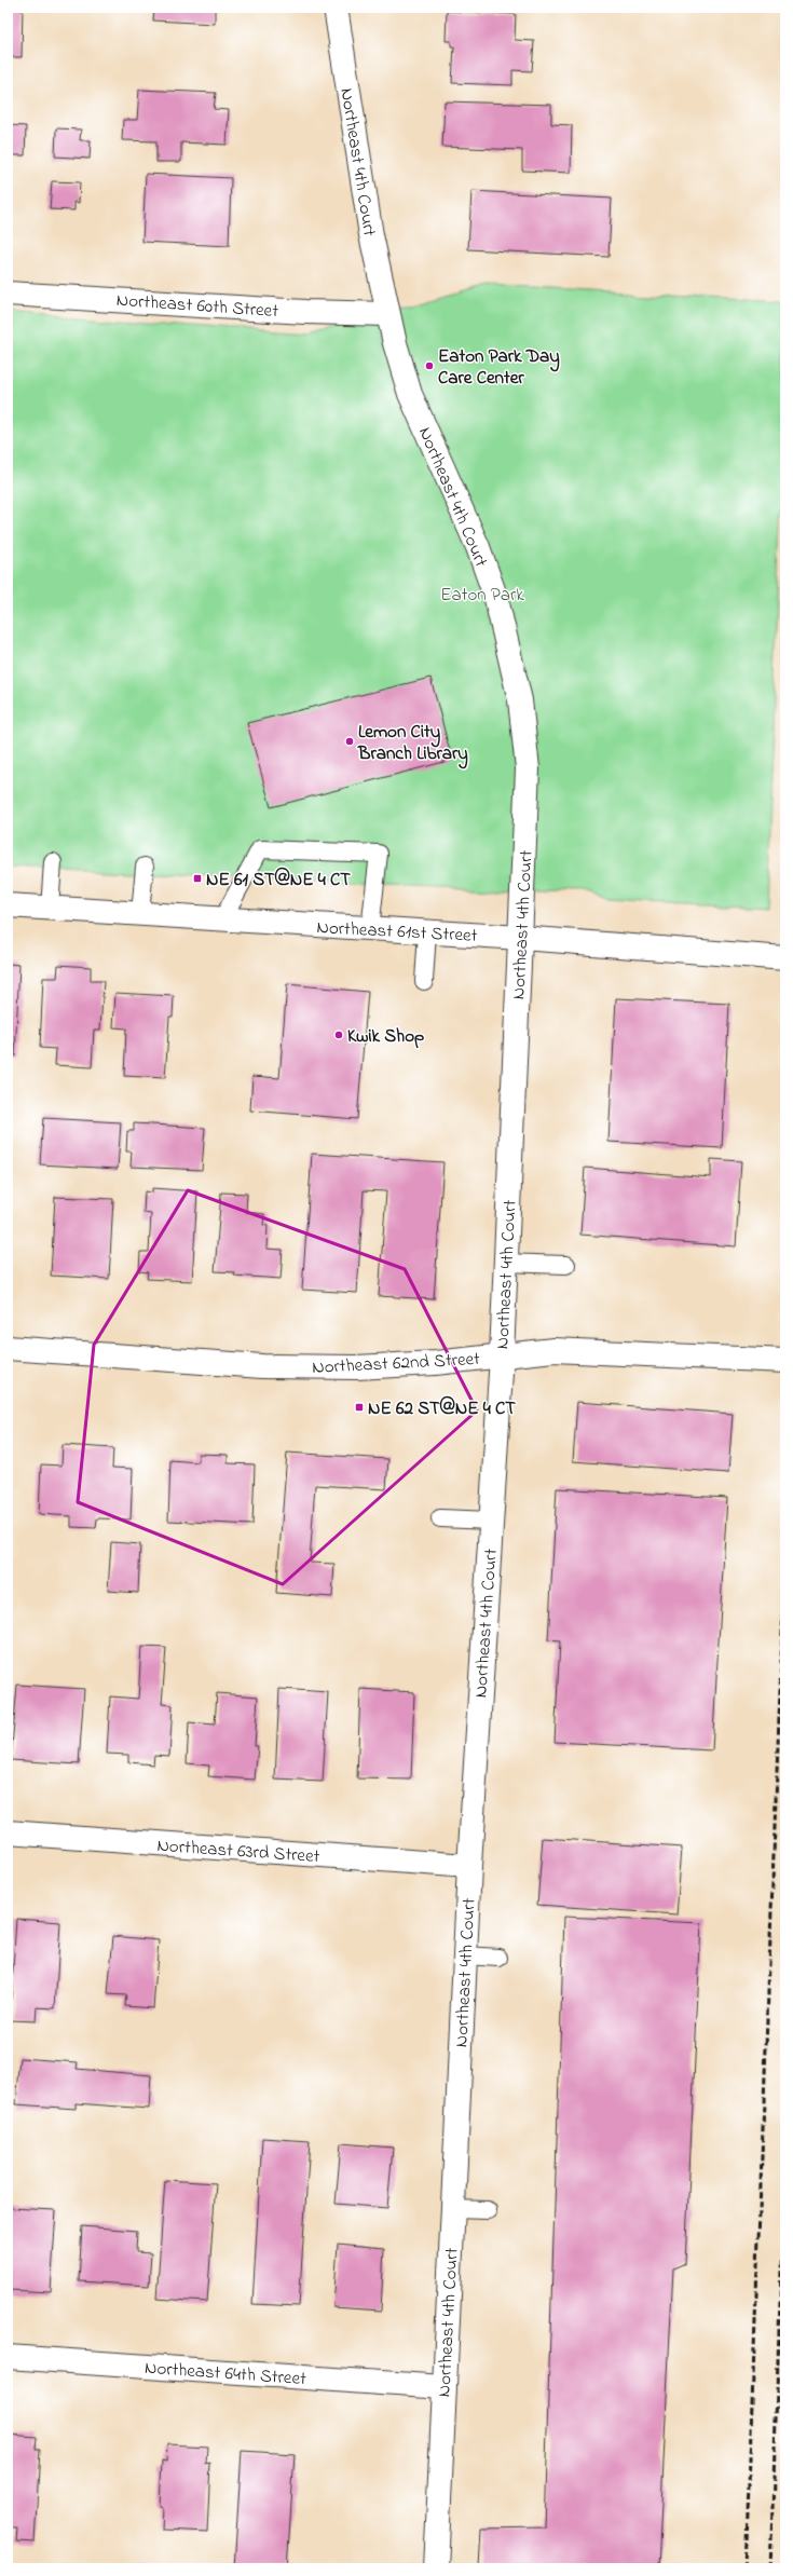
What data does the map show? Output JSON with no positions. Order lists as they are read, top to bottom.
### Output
{
  "streets": {
    "street": [
      "Northeast 4th Court",
      "Northeast 60th Street",
      "Northeast 61st Street",
      "Northeast 62nd Street",
      "Northeast 63rd Street",
      "Northeast 64th Street"
    ]
  },
  "crossings": [
    ["Northeast 4th Court", "Northeast 60th Street"],
    ["Northeast 4th Court", "Northeast 61st Street"],
    ["Northeast 4th Court", "Northeast 62nd Street"],
    ["Northeast 4th Court", "Northeast 63rd Street"],
    ["Northeast 4th Court", "Northeast 64th Street"]
  ],
  "parks": ["Eaton Park"],
  "places": {
    "other": ["Eaton Park Day Care Center", "Lemon City Branch Library", "Kwik Shop"],
    "transit": ["NE 61 ST@NE 4 CT", "NE 62 ST@NE 4 CT"]
  }
}
